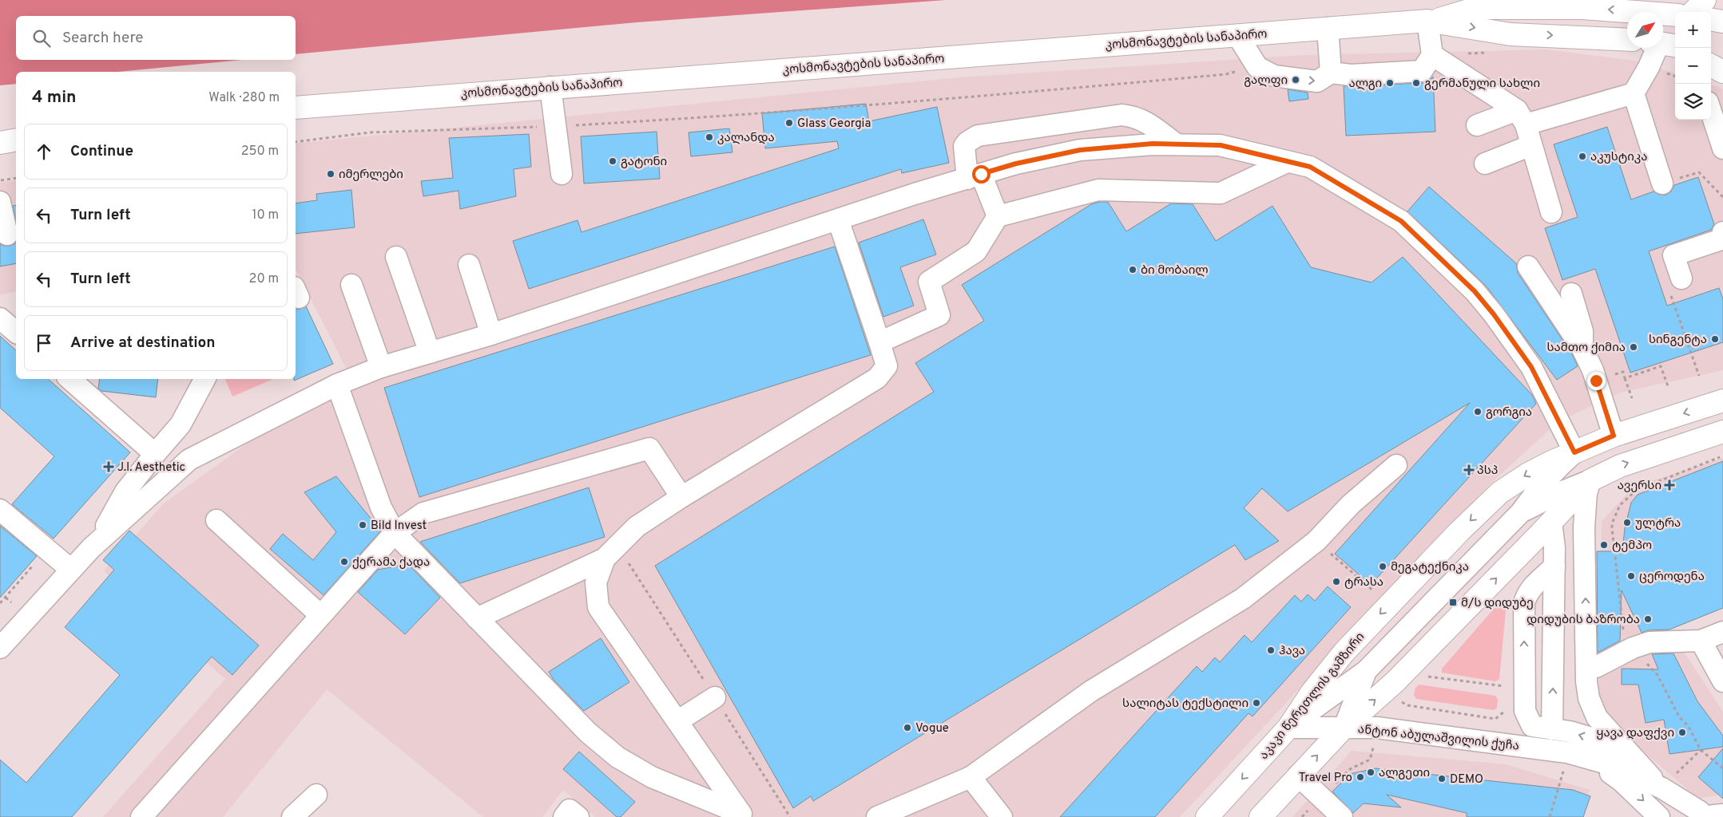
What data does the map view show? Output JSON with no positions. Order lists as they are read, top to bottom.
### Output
{
  "streets": {
    "main road": ["კოსმონავტების სანაპირო", "აკაკი წერეთლის გამზირი"],
    "street": ["ანტონ აბულაშვილის ქუჩა"]
  },
  "crossings": [
    ["აკაკი წერეთლის გამზირი", "ანტონ აბულაშვილის ქუჩა"]
  ],
  "places": {
    "other": [
      "გალფი",
      "ალგი",
      "გერმანული სახლი",
      "Glass Georgia",
      "კალანდა",
      "აკუსტიკა",
      "გატონი",
      "იმერლები",
      "ბი მობაილ",
      "სინგენტა",
      "სამთო ქიმია",
      "გორგია",
      "ულტრა",
      "Bild Invest",
      "ტემპო",
      "ქერამა ქადა",
      "მეგატექნიკა",
      "ცეროდენა",
      "ტრასა",
      "დიდუბის ბაზრობა",
      "ჰავა",
      "სალიტას ტექსტილი",
      "Vogue",
      "ყავა დაფქვი",
      "ალგეთი",
      "Travel Pro",
      "DEMO"
    ],
    "health": ["J.I. Aesthetic", "პსპ", "ავერსი"],
    "transit": ["მ/ს დიდუბე"]
  },
  "north": "top right",
  "page": {
    "map_buttons": ["+", "−"],
    "search": "Search here",
    "heading": ["4 min", "Walk · 280 m"],
    "list": [
      ["Continue", "250 m"],
      ["Turn left", "10 m"],
      ["Turn left", "20 m"],
      "Arrive at destination"
    ]
  }
}
